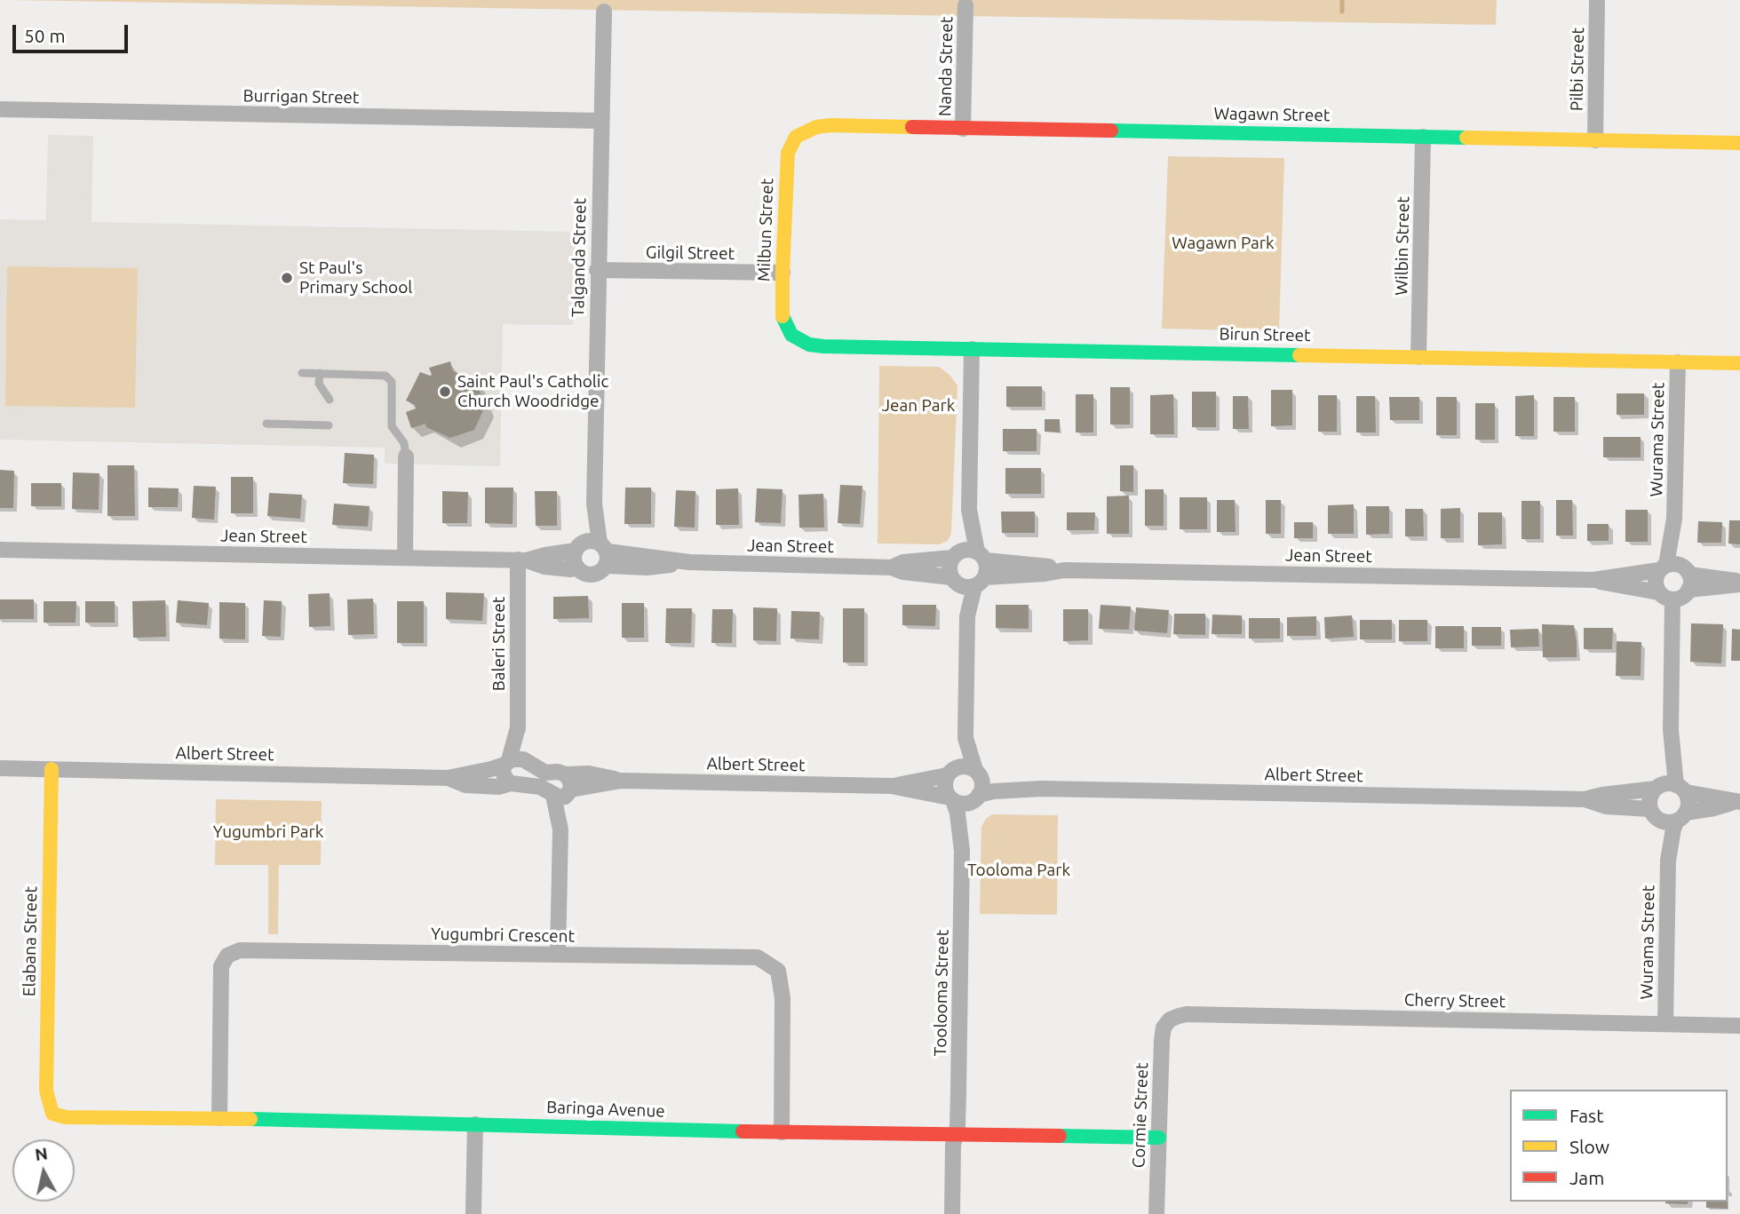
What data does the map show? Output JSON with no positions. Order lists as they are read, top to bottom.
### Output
{
  "streets": {
    "street": [
      "Nanda Street",
      "Pilbi Street",
      "Burrigan Street",
      "Wagawn Street",
      "Milbun Street",
      "Wilbin Street",
      "Gilgil Street",
      "Talganda Street",
      "Birun Street",
      "Wurama Street",
      "Jean Street",
      "Baleri Street",
      "Albert Street",
      "Yugumbri Crescent",
      "Elabana Street",
      "Toolooma Street",
      "Cherry Street",
      "Baringa Avenue",
      "Cormie Street"
    ]
  },
  "crossings": [
    ["Nanda Street", "Wagawn Street"],
    ["Pilbi Street", "Wagawn Street"],
    ["Burrigan Street", "Talganda Street"],
    ["Wagawn Street", "Milbun Street"],
    ["Wagawn Street", "Wilbin Street"],
    ["Milbun Street", "Gilgil Street"],
    ["Milbun Street", "Birun Street"],
    ["Wilbin Street", "Birun Street"],
    ["Gilgil Street", "Talganda Street"],
    ["Talganda Street", "Jean Street"],
    ["Birun Street", "Wurama Street"],
    ["Wurama Street", "Jean Street"],
    ["Wurama Street", "Albert Street"],
    ["Wurama Street", "Cherry Street"],
    ["Jean Street", "Baleri Street"],
    ["Baleri Street", "Albert Street"],
    ["Albert Street", "Elabana Street"],
    ["Albert Street", "Toolooma Street"],
    ["Yugumbri Crescent", "Baringa Avenue"],
    ["Elabana Street", "Baringa Avenue"],
    ["Toolooma Street", "Baringa Avenue"],
    ["Cherry Street", "Cormie Street"],
    ["Baringa Avenue", "Cormie Street"]
  ],
  "parks": [
    "Wagawn Park",
    "Jean Park",
    "Yugumbri Park",
    "Tooloma Park"
  ],
  "places": ["St Paul's Primary School", "Saint Paul's Catholic Church Woodridge"],
  "legend": ["Fast", "Slow", "Jam"],
  "scale_bar": "50 m",
  "north": "top"
}
